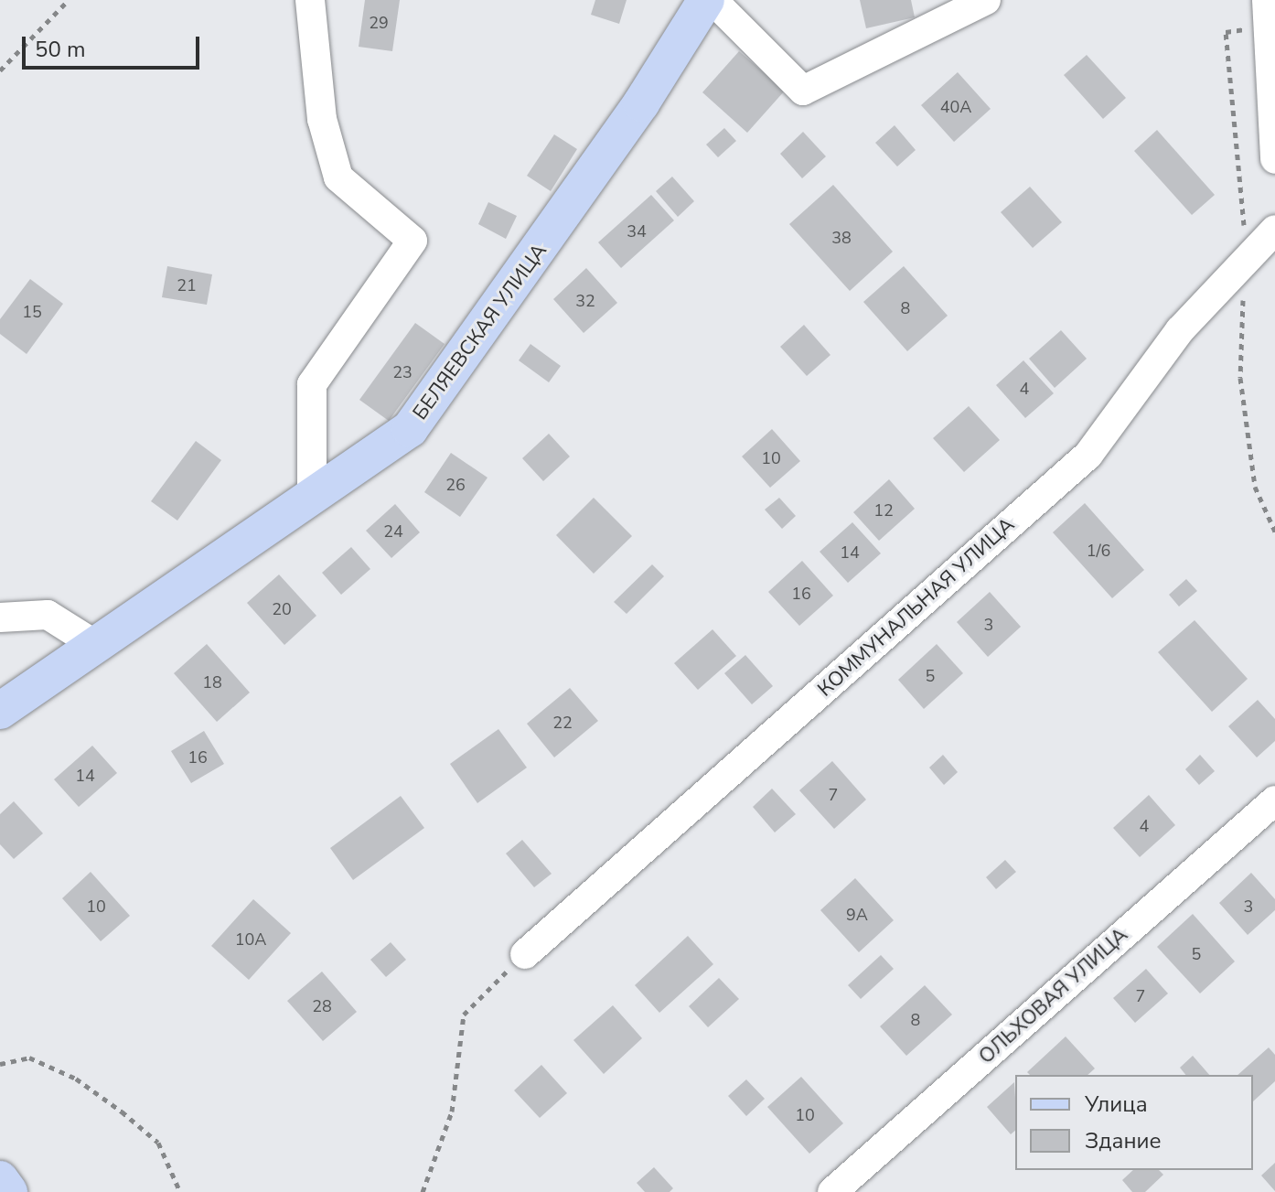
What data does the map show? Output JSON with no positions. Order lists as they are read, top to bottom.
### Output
{
  "streets": {
    "main road": ["БЕЛЯЕВСКАЯ УЛИЦА"],
    "street": ["КОММУНАЛЬНАЯ УЛИЦА", "ОЛЬХОВАЯ УЛИЦА"]
  },
  "house_numbers": [
    "29",
    "40А",
    "34",
    "38",
    "21",
    "32",
    "8",
    "15",
    "23",
    "4",
    "10",
    "26",
    "12",
    "24",
    "1/6",
    "14",
    "16",
    "20",
    "3",
    "5",
    "18",
    "22",
    "16",
    "14",
    "7",
    "4",
    "10",
    "3",
    "9А",
    "10А",
    "5",
    "7",
    "28",
    "8",
    "10"
  ],
  "legend": ["Улица", "Здание"],
  "scale_bar": "50 m"
}
